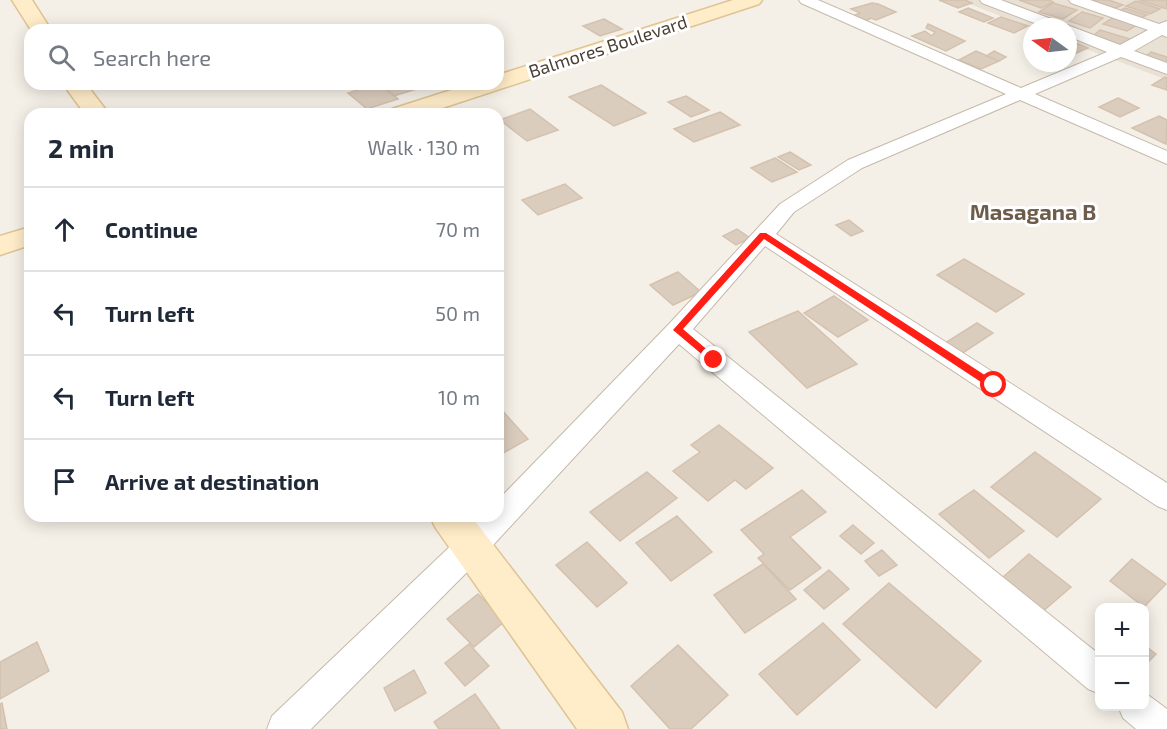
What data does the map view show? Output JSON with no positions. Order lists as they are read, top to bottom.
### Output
{
  "streets": {
    "street": ["Balmores Boulevard"]
  },
  "districts": ["Masagana B"],
  "north": "left",
  "page": {
    "search": "Search here",
    "heading": ["2 min", "Walk · 130 m"],
    "list": [
      ["Continue", "70 m"],
      ["Turn left", "50 m"],
      ["Turn left", "10 m"],
      "Arrive at destination"
    ],
    "map_buttons": ["+", "−"]
  }
}
